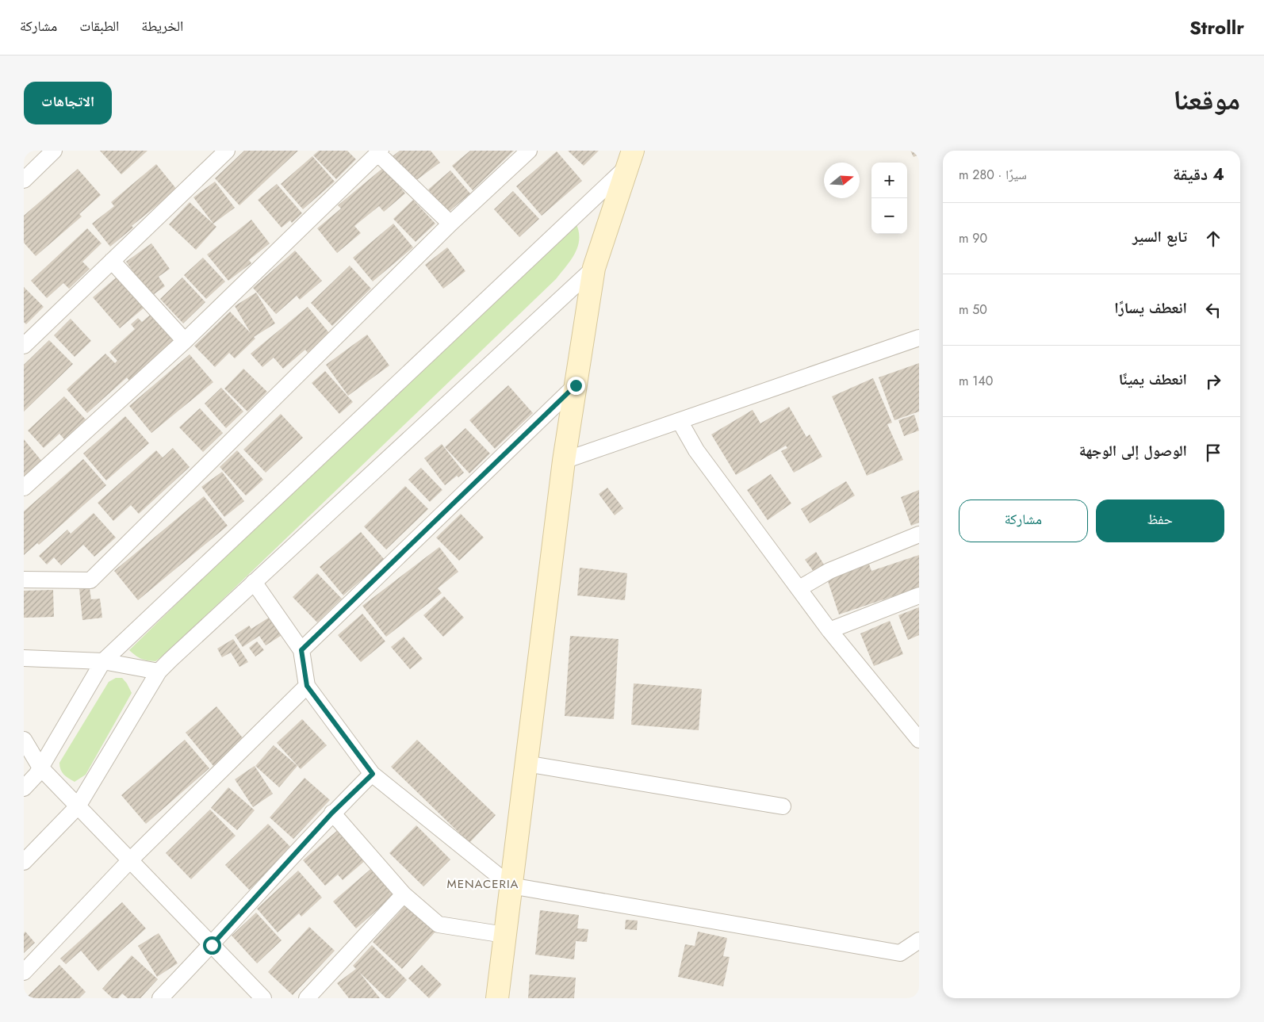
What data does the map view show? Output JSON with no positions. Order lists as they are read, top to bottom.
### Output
{
  "districts": ["MENACERIA"],
  "north": "right",
  "page": {
    "header": "Strollr",
    "nav": ["الخريطة", "الطبقات", "مشاركة"],
    "title": "موقعنا",
    "buttons": [
      "الاتجاهات",
      ["حفظ", "مشاركة"]
    ],
    "heading": ["4 دقيقة", "سيرًا · 280 m"],
    "map_buttons": ["+", "−"],
    "list": [
      ["تابع السير", "90 m"],
      ["انعطف يسارًا", "50 m"],
      ["انعطف يمينًا", "140 m"],
      "الوصول إلى الوجهة"
    ]
  }
}
